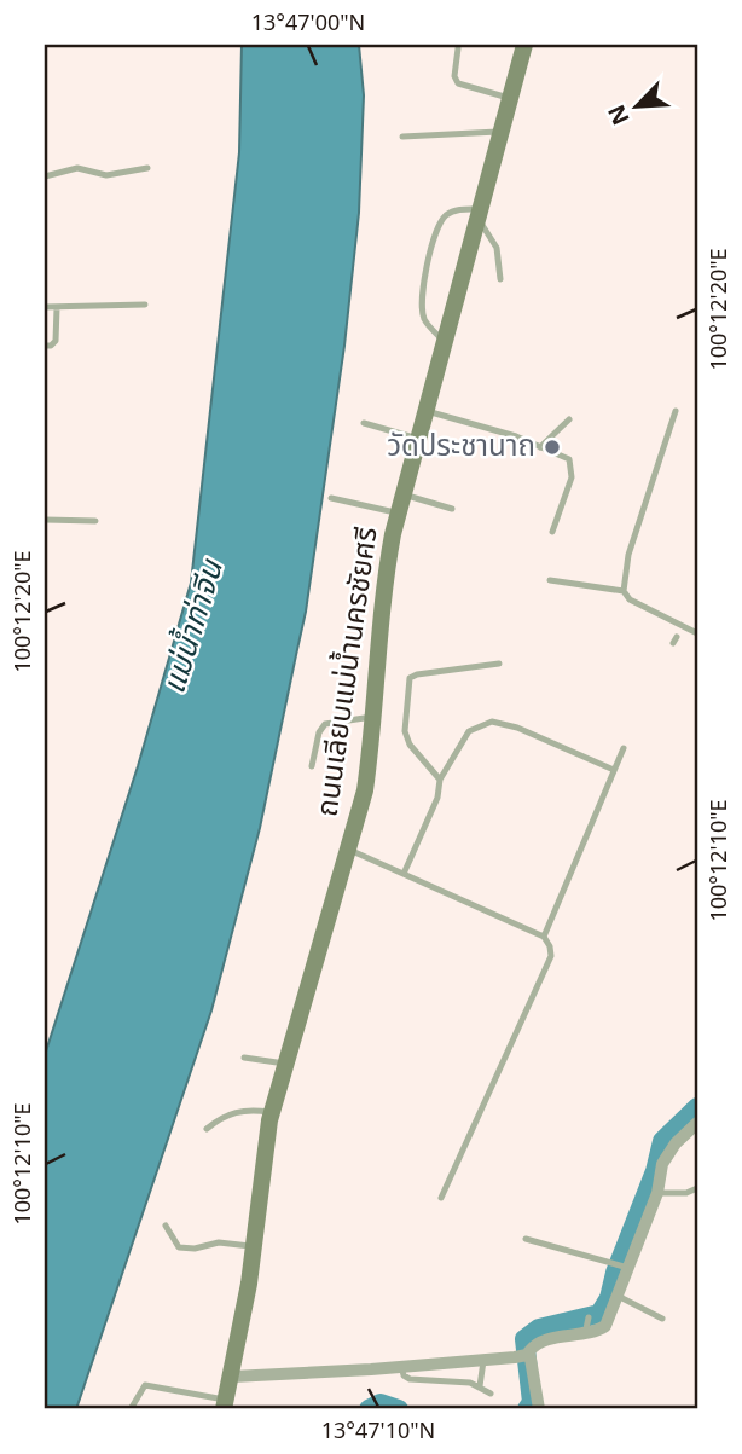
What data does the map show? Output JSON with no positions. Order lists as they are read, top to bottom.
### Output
{
  "streets": {
    "main road": ["ถนนเลียบแม่น้ำนครชัยศรี"]
  },
  "water": ["แม่น้ำท่าจีน"],
  "places": ["วัดประชานาถ"],
  "north": "bottom left",
  "coordinates": [
    "13°47'00\"N",
    "100°12'20\"E",
    "100°12'10\"E",
    "13°47'10\"N"
  ]
}
